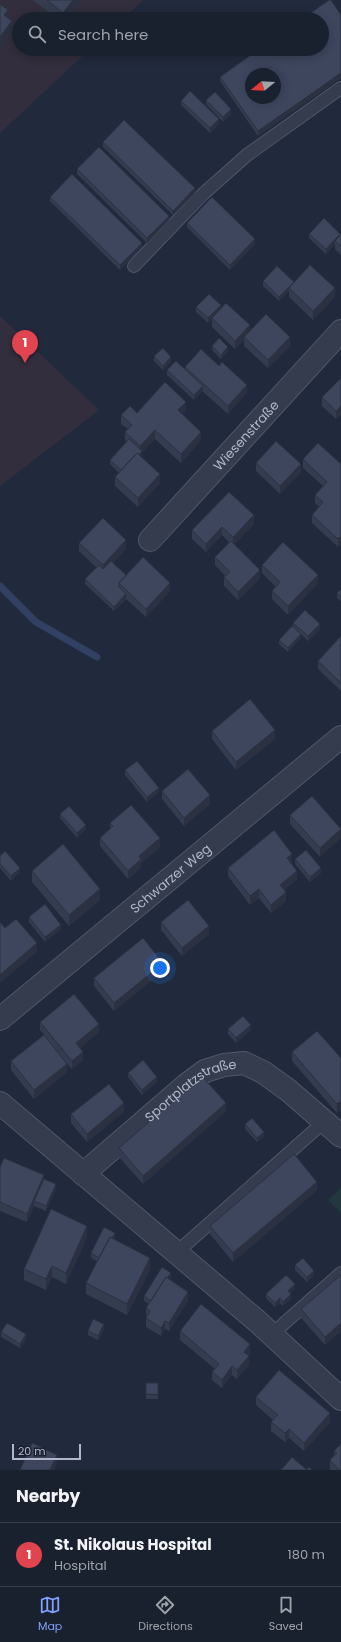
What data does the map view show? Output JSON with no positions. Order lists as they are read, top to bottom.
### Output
{
  "streets": {
    "street": ["Wiesenstraße", "Schwarzer Weg", "Sportplatzstraße"]
  },
  "scale_bar": "20 m",
  "north": "left",
  "page": {
    "search": "Search here",
    "pins": "1",
    "scale": "20 m",
    "heading": "Nearby",
    "list": [
      {
        "mark": "1",
        "name": "St. Nikolaus Hospital",
        "note": "Hospital",
        "value": "180 m"
      }
    ],
    "nav": ["Map", "Directions", "Saved"]
  }
}
